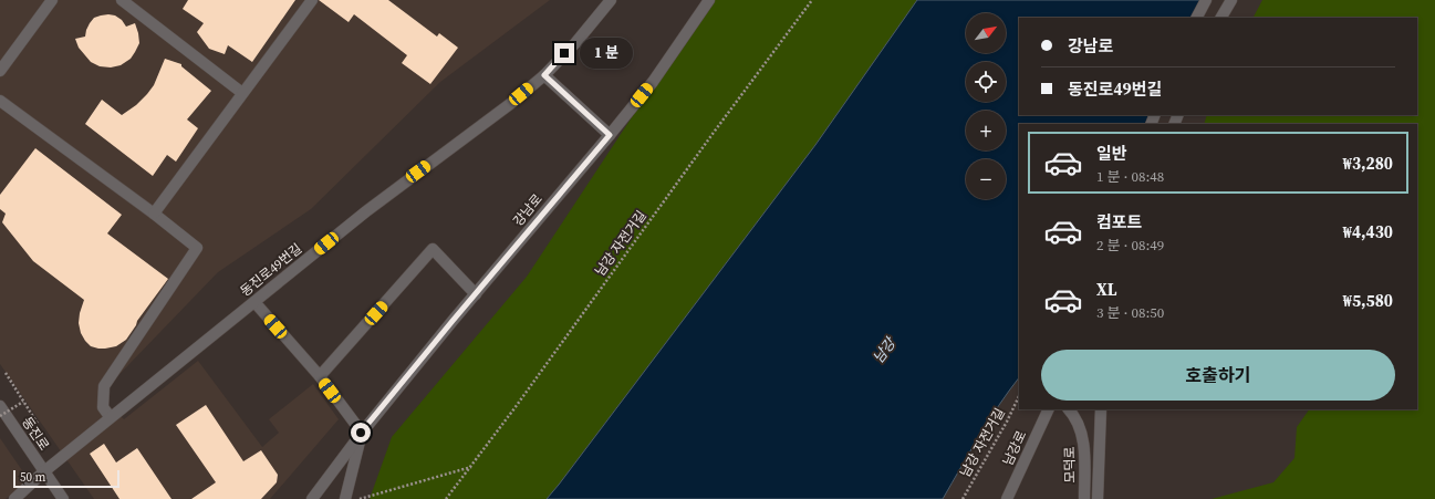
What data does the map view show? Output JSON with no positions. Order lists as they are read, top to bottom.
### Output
{
  "streets": {
    "street": [
      "강남로",
      "동진로49번길",
      "동진로",
      "남강로",
      "모덕로"
    ],
    "path": ["남강 자전거길"]
  },
  "crossings": [
    ["동진로49번길", "동진로"]
  ],
  "water": ["남강"],
  "scale_bar": "50 m",
  "north": "top right",
  "page": {
    "map_buttons": ["+", "−"],
    "banner": ["강남로", "동진로49번길"],
    "bubble": "1 분",
    "list": [
      {
        "name": "일반",
        "note": "1 분 · 08:48",
        "value": "₩3,280"
      },
      {
        "name": "컴포트",
        "note": "2 분 · 08:49",
        "value": "₩4,430"
      },
      {
        "name": "XL",
        "note": "3 분 · 08:50",
        "value": "₩5,580"
      }
    ],
    "buttons": "호출하기",
    "scale": "50 m"
  }
}
